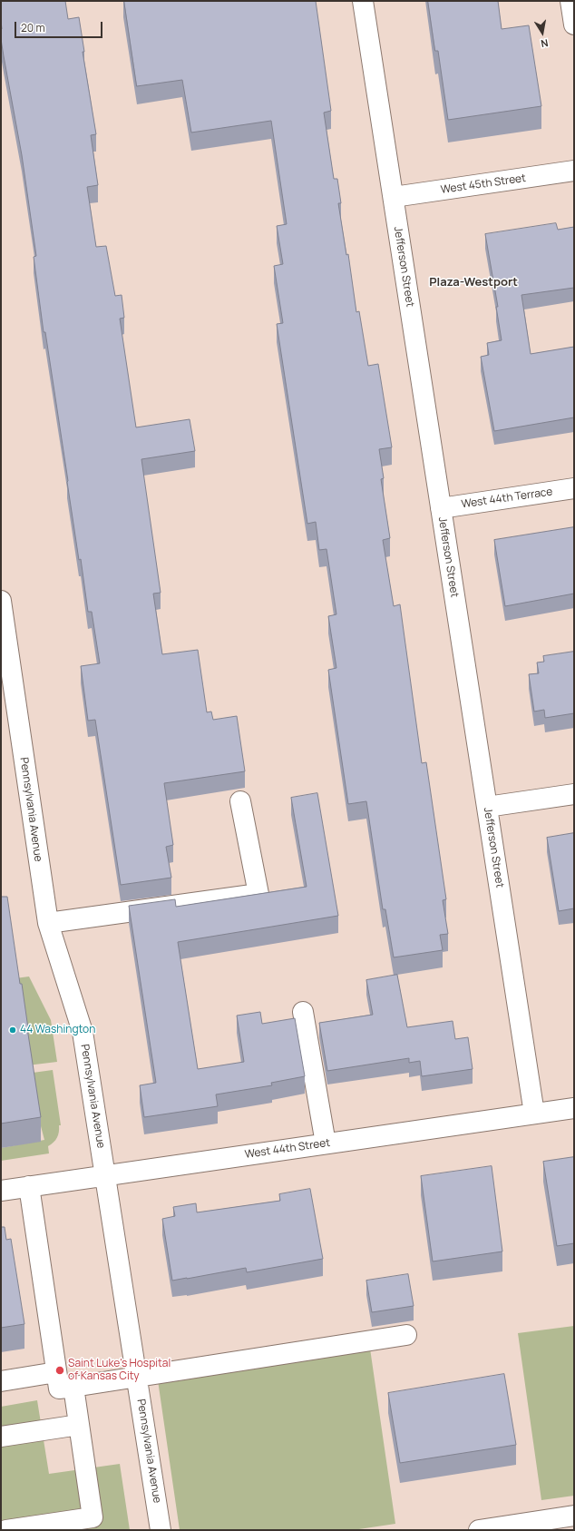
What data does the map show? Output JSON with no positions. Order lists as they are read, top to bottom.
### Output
{
  "streets": {
    "street": [
      "West 45th Street",
      "Jefferson Street",
      "West 44th Terrace",
      "Pennsylvania Avenue",
      "West 44th Street"
    ]
  },
  "crossings": [
    ["West 45th Street", "Jefferson Street"],
    ["Jefferson Street", "West 44th Terrace"],
    ["Jefferson Street", "West 44th Street"],
    ["Pennsylvania Avenue", "West 44th Street"]
  ],
  "districts": ["Plaza-Westport"],
  "places": ["44 Washington", "Saint Luke's Hospital of Kansas City"],
  "scale_bar": "20 m",
  "north": "bottom"
}
